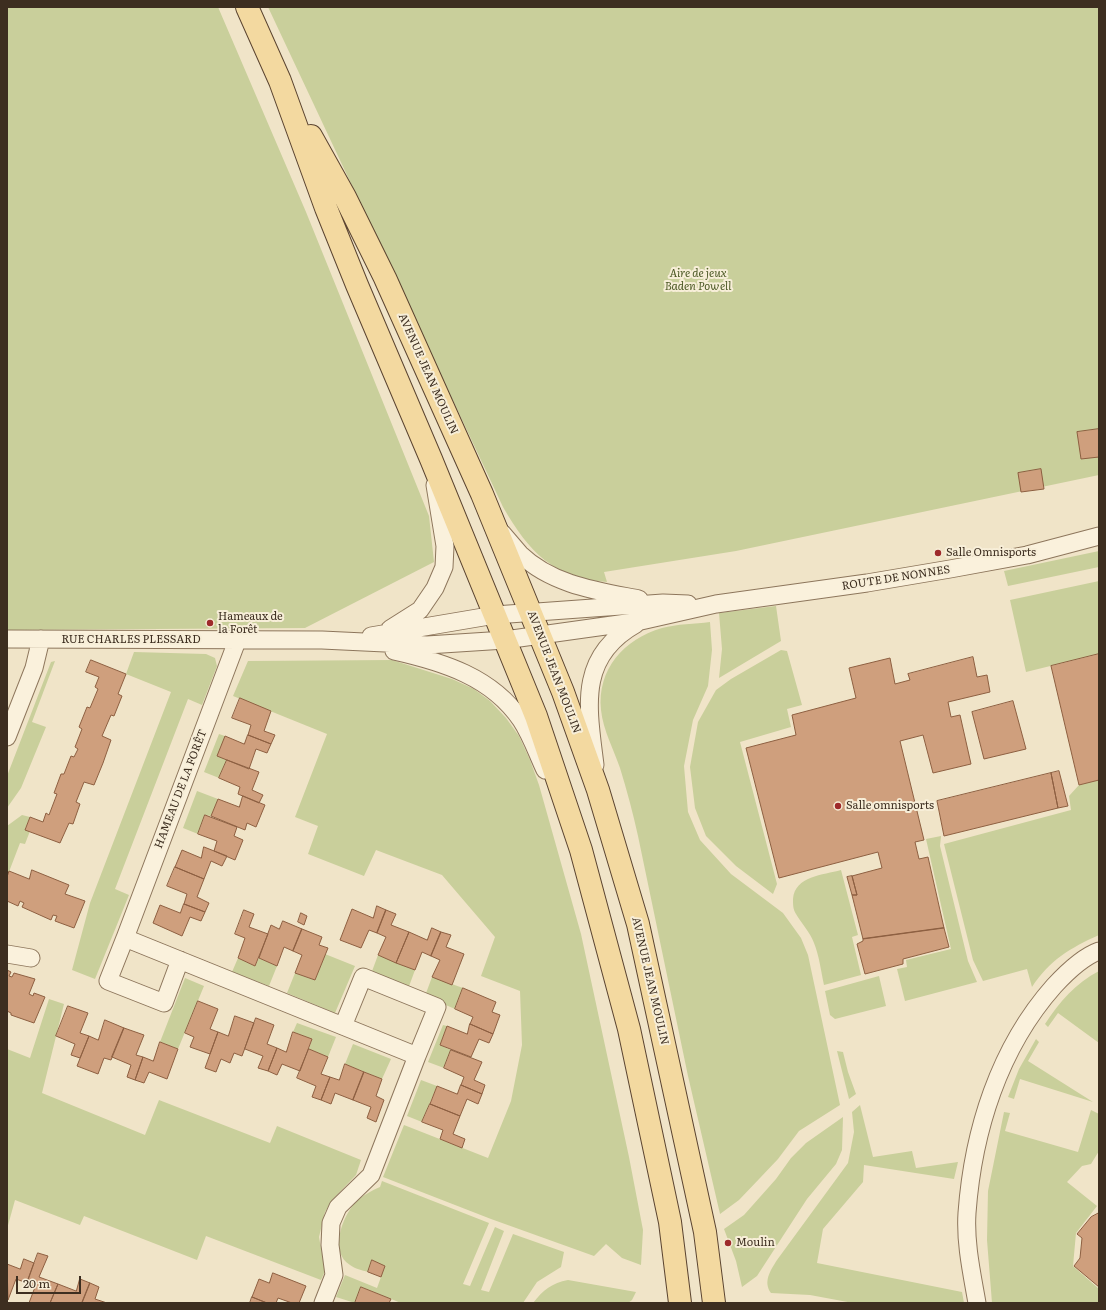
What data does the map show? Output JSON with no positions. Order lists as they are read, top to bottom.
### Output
{
  "streets": {
    "main road": ["AVENUE JEAN MOULIN"],
    "street": ["ROUTE DE NONNES", "RUE CHARLES PLESSARD", "HAMEAU DE LA FORÊT"]
  },
  "crossings": [
    ["AVENUE JEAN MOULIN", "ROUTE DE NONNES"],
    ["AVENUE JEAN MOULIN", "RUE CHARLES PLESSARD"],
    ["ROUTE DE NONNES", "RUE CHARLES PLESSARD"],
    ["RUE CHARLES PLESSARD", "HAMEAU DE LA FORÊT"]
  ],
  "parks": ["Aire de jeux Baden Powell"],
  "places": [
    "Salle Omnisports",
    "Hameaux de la Forêt",
    "Salle omnisports",
    "Moulin"
  ],
  "scale_bar": "20 m"
}
